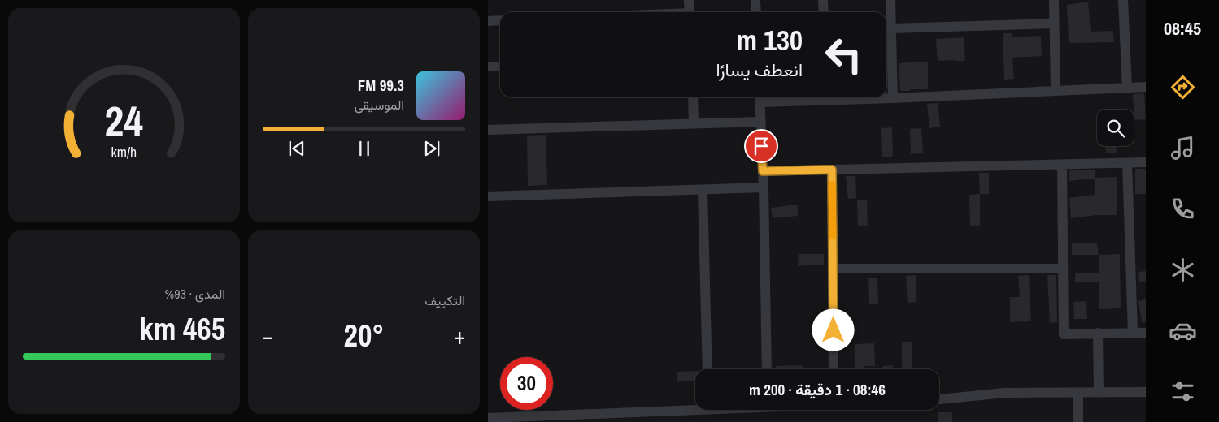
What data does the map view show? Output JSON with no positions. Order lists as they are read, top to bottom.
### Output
{
  "page": {
    "tabs": "08:45",
    "turn": ["130 m", "انعطف يسارًا"],
    "song": ["99.3 FM", "الموسيقى"],
    "tile": [
      "التكييف",
      ["المدى · 93%", "465 km"]
    ],
    "heat": ["−", "20°", "+"],
    "limit": "30",
    "trip": "08:46 · 1 دقيقة · 200 m",
    "gauge": ["24", "km/h"]
  }
}
